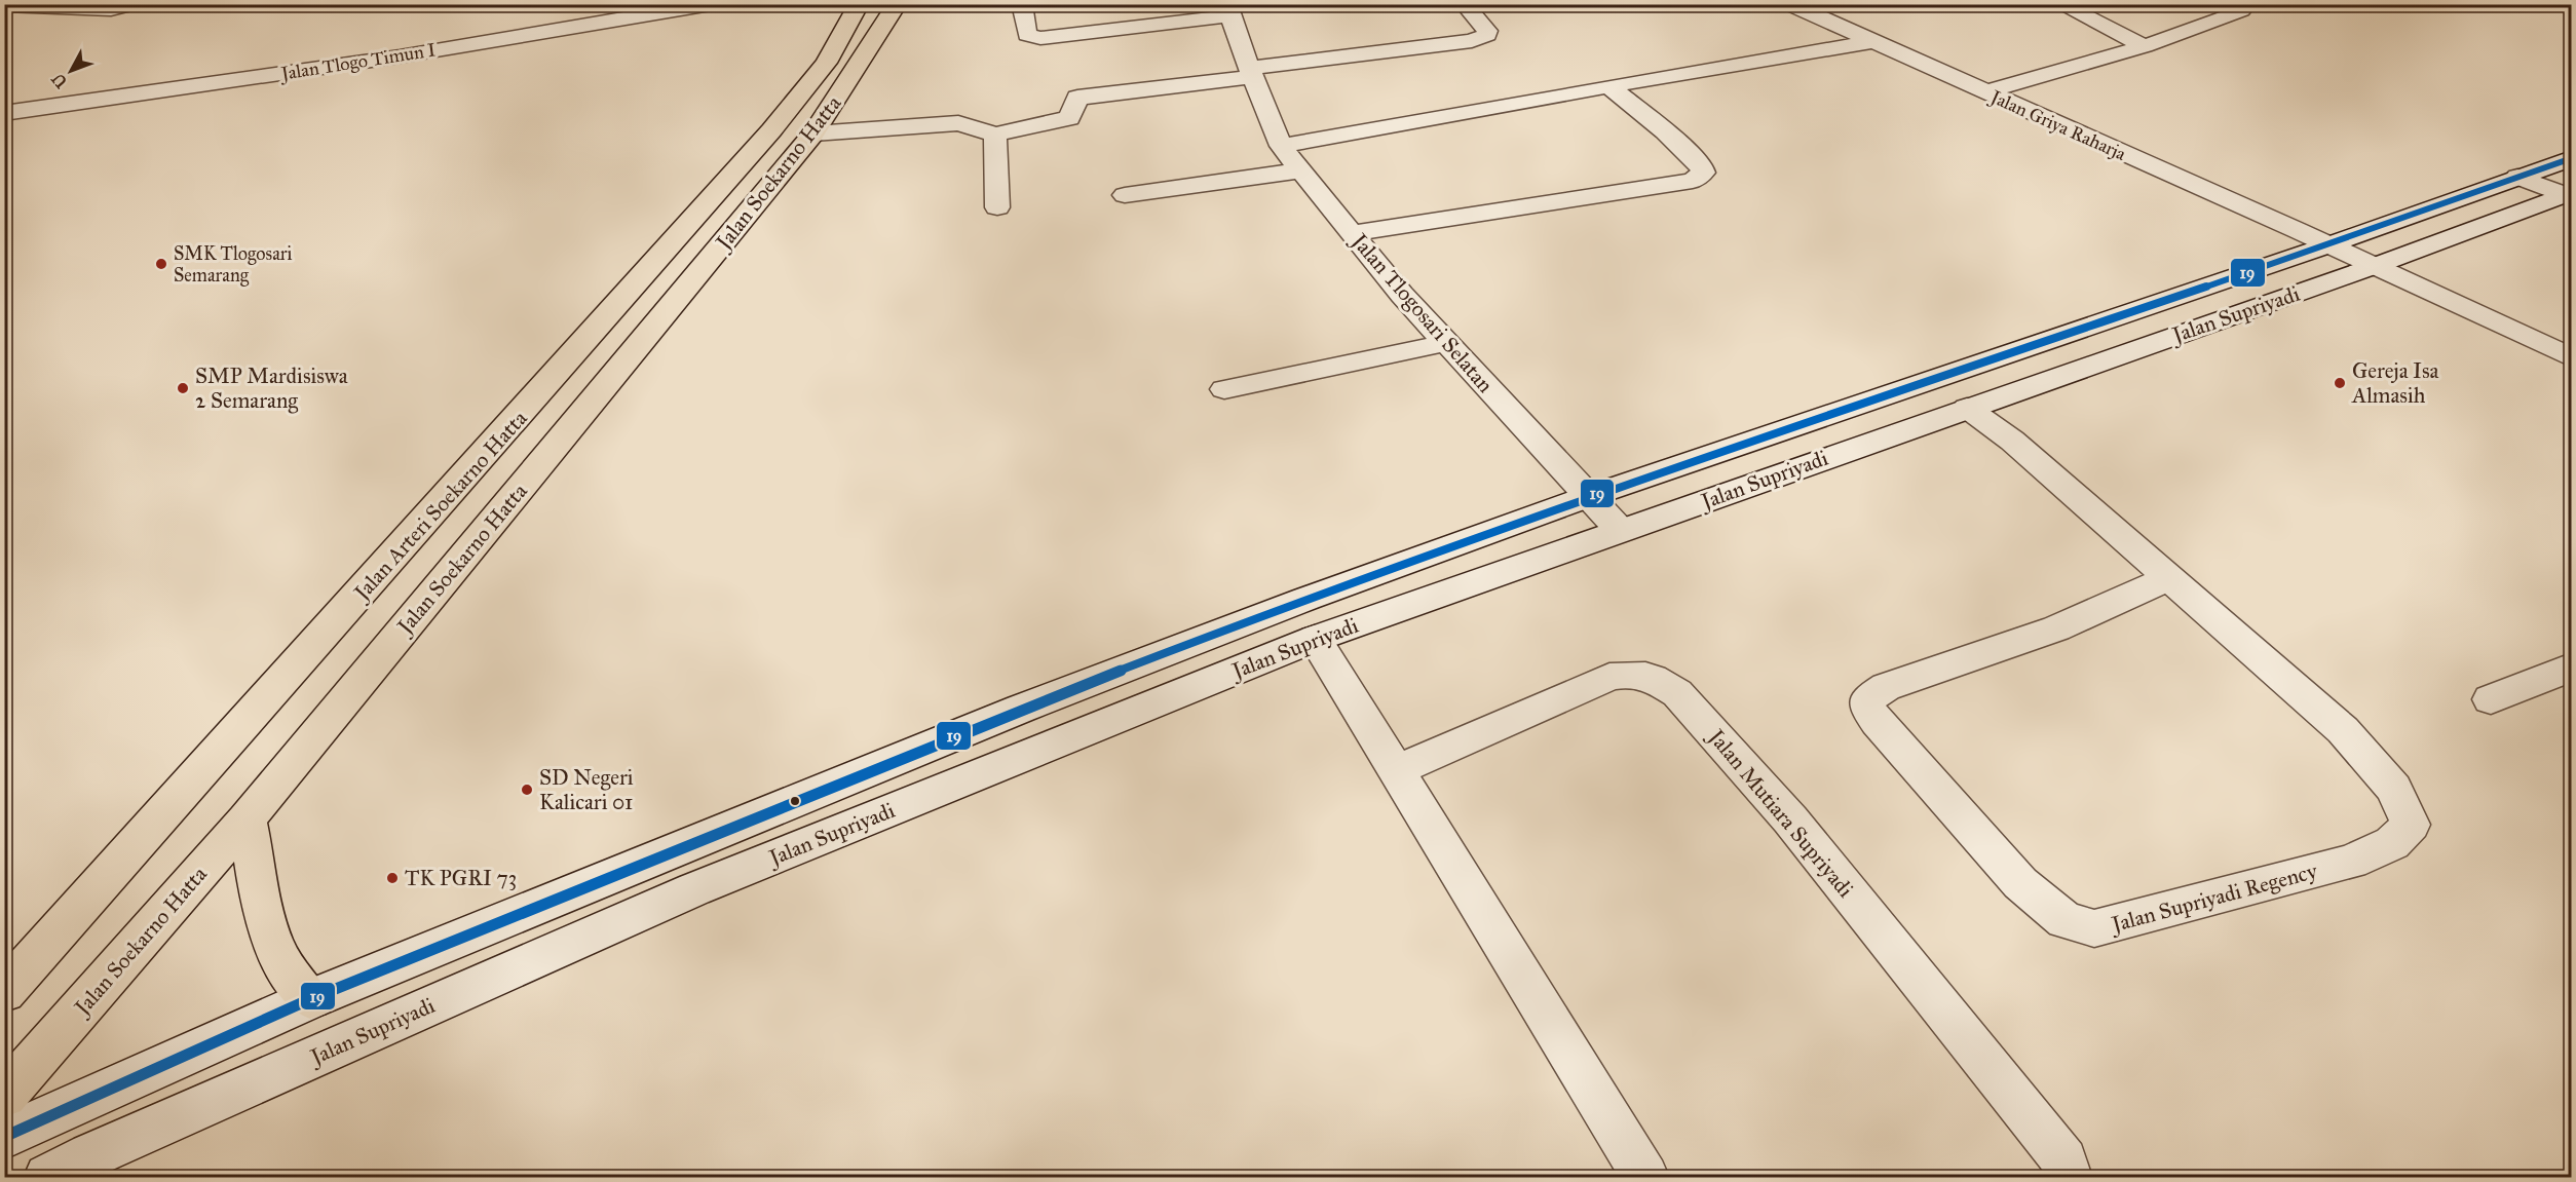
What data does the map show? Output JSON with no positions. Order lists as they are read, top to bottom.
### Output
{
  "streets": {
    "main road": ["Jalan Soekarno Hatta", "Jalan Arteri Soekarno Hatta"],
    "street": [
      "Jalan Tlogo Timun I",
      "Jalan Griya Raharja",
      "Jalan Tlogosari Selatan",
      "Jalan Supriyadi",
      "Jalan Mutiara Supriyadi",
      "Jalan Supriyadi Regency"
    ]
  },
  "crossings": [
    ["Jalan Griya Raharja", "Jalan Supriyadi"],
    ["Jalan Tlogosari Selatan", "Jalan Supriyadi"],
    ["Jalan Supriyadi", "Jalan Supriyadi Regency"]
  ],
  "places": [
    "SMK Tlogosari Semarang",
    "Gereja Isa Almasih",
    "SMP Mardisiswa 2 Semarang",
    "SD Negeri Kalicari 01",
    "TK PGRI 73"
  ],
  "lines": ["transit line 19"],
  "north": "bottom left"
}
